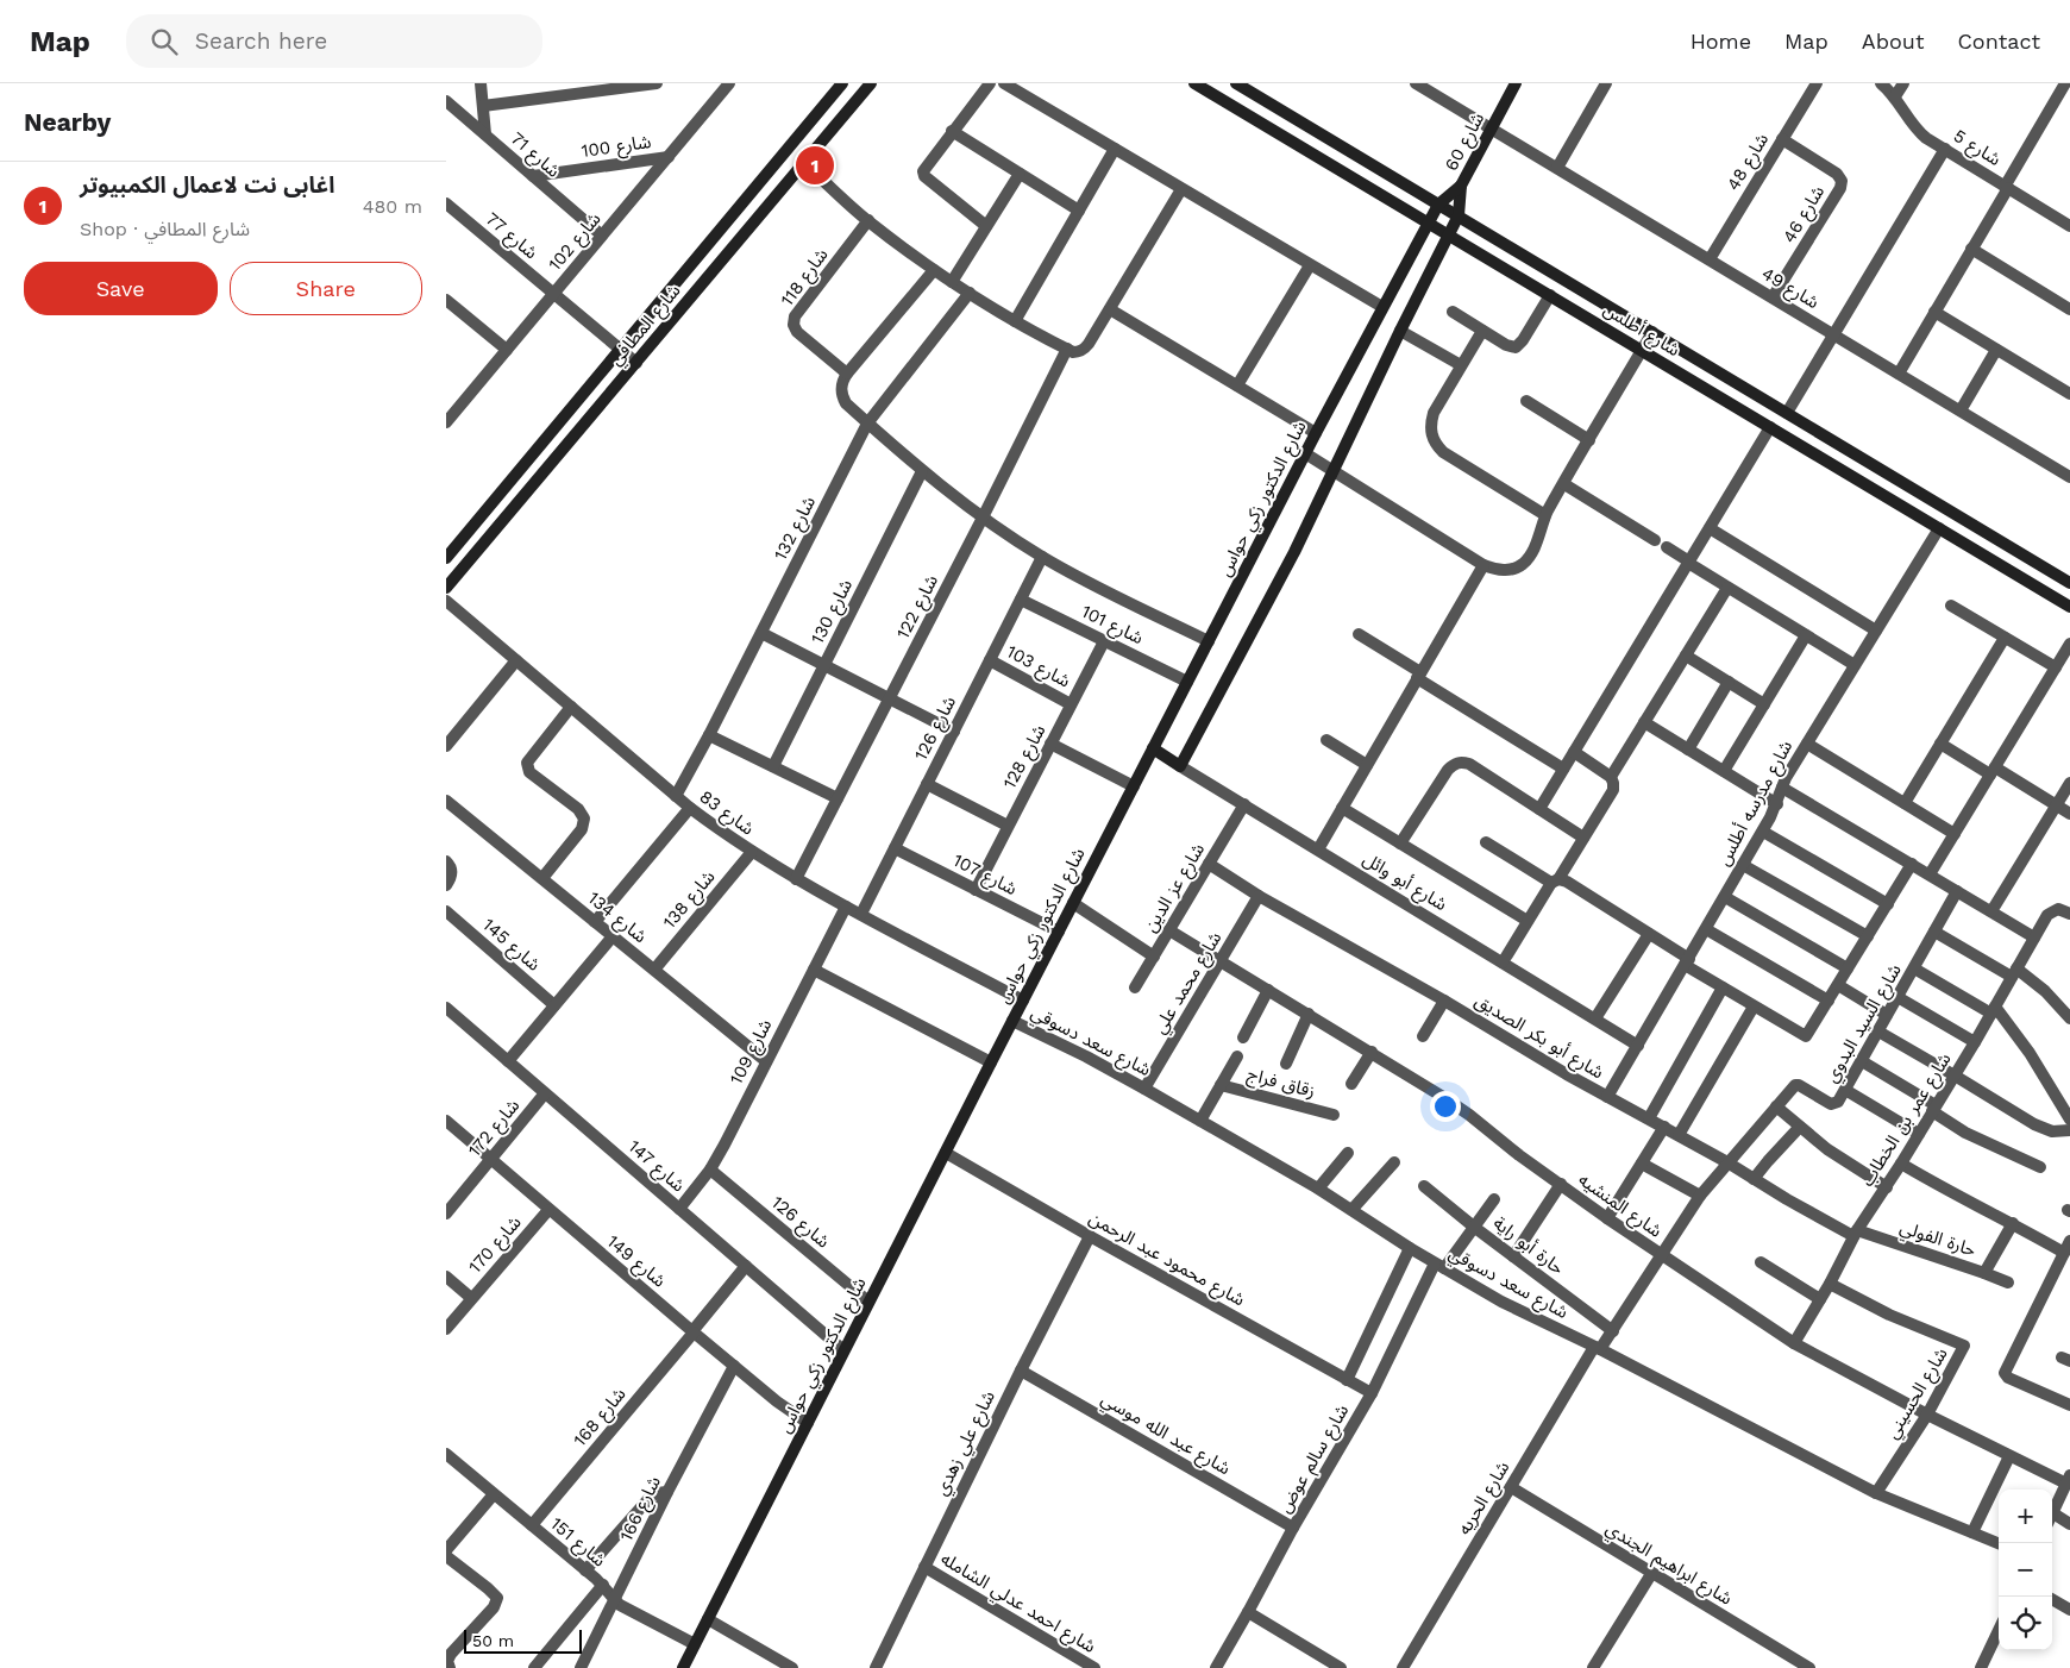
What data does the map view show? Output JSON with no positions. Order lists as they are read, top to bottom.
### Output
{
  "streets": {
    "street": [
      "شارع 60",
      "شارع 100",
      "شارع 5",
      "شارع 71",
      "شارع 48",
      "شارع 46",
      "شارع 77",
      "شارع 102",
      "شارع 118",
      "شارع 49",
      "شارع المطافي",
      "شارع أطلس",
      "شارع الدكتور زكي حواس",
      "شارع 132",
      "شارع 122",
      "شارع 130",
      "شارع 101",
      "شارع 103",
      "شارع 126",
      "شارع 128",
      "شارع مدرسه أطلس",
      "شارع 83",
      "شارع 107",
      "شارع أبو وائل",
      "شارع عز الدين",
      "شارع 138",
      "شارع 134",
      "شارع 145",
      "شارع محمد علي",
      "شارع السيد البدوي",
      "شارع أبو بكر الصديق",
      "شارع سعد دسوقي",
      "شارع 109",
      "زقاق فراج",
      "شارع عمر بن الخطاب",
      "شارع 172",
      "شارع 147",
      "شارع المنشيه",
      "حارة الفولي",
      "شارع 170",
      "حارة أبو راية",
      "شارع محمود عبد الرحمن",
      "شارع 149",
      "شارع الحسيني",
      "شارع 168",
      "شارع عبد الله موسي",
      "شارع علي زهدي",
      "شارع سالم عوض",
      "شارع الحريه",
      "شارع 166",
      "شارع 151",
      "شارع ابراهيم الجندي",
      "شارع احمد عدلي الشامله"
    ]
  },
  "crossings": [
    ["شارع 60", "شارع 49"],
    ["شارع 60", "شارع أطلس"],
    ["شارع 60", "شارع الدكتور زكي حواس"],
    ["شارع 100", "شارع 71"],
    ["شارع 100", "شارع 102"],
    ["شارع 71", "شارع 102"],
    ["شارع 48", "شارع 46"],
    ["شارع 48", "شارع 49"],
    ["شارع 46", "شارع 49"],
    ["شارع 77", "شارع 102"],
    ["شارع 77", "شارع المطافي"],
    ["شارع أطلس", "شارع الدكتور زكي حواس"],
    ["شارع أطلس", "شارع مدرسه أطلس"],
    ["شارع الدكتور زكي حواس", "شارع 101"],
    ["شارع الدكتور زكي حواس", "شارع 126"],
    ["شارع الدكتور زكي حواس", "شارع 83"],
    ["شارع الدكتور زكي حواس", "شارع 107"],
    ["شارع الدكتور زكي حواس", "شارع أبو وائل"],
    ["شارع الدكتور زكي حواس", "شارع سعد دسوقي"],
    ["شارع الدكتور زكي حواس", "شارع 147"],
    ["شارع الدكتور زكي حواس", "شارع محمود عبد الرحمن"],
    ["شارع الدكتور زكي حواس", "شارع 149"],
    ["شارع الدكتور زكي حواس", "شارع 151"],
    ["شارع 132", "شارع 83"],
    ["شارع 122", "شارع 83"],
    ["شارع 101", "شارع 126"],
    ["شارع 101", "شارع 128"],
    ["شارع 103", "شارع 126"],
    ["شارع 103", "شارع 128"],
    ["شارع 126", "شارع 83"],
    ["شارع 126", "شارع 107"],
    ["شارع 126", "شارع 109"],
    ["شارع 128", "شارع 107"],
    ["شارع مدرسه أطلس", "شارع أبو وائل"],
    ["شارع مدرسه أطلس", "شارع أبو بكر الصديق"],
    ["شارع 83", "شارع 138"],
    ["شارع 83", "شارع 109"],
    ["شارع أبو وائل", "شارع عز الدين"],
    ["شارع عز الدين", "شارع أبو بكر الصديق"],
    ["شارع عز الدين", "شارع المنشيه"],
    ["شارع 138", "شارع 134"],
    ["شارع 134", "شارع 109"],
    ["شارع محمد علي", "شارع أبو بكر الصديق"],
    ["شارع محمد علي", "شارع سعد دسوقي"],
    ["شارع محمد علي", "شارع المنشيه"],
    ["شارع السيد البدوي", "شارع أبو بكر الصديق"],
    ["شارع السيد البدوي", "شارع الحريه"],
    ["شارع أبو بكر الصديق", "شارع عمر بن الخطاب"],
    ["شارع أبو بكر الصديق", "حارة الفولي"],
    ["شارع أبو بكر الصديق", "شارع الحريه"],
    ["شارع سعد دسوقي", "شارع الحسيني"],
    ["شارع سعد دسوقي", "شارع سالم عوض"],
    ["شارع سعد دسوقي", "شارع الحريه"],
    ["شارع 109", "شارع 147"],
    ["شارع عمر بن الخطاب", "شارع المنشيه"],
    ["شارع عمر بن الخطاب", "حارة الفولي"],
    ["شارع عمر بن الخطاب", "شارع الحسيني"],
    ["شارع 172", "شارع 147"],
    ["شارع 172", "شارع 149"],
    ["شارع 147", "شارع 168"],
    ["شارع المنشيه", "شارع الحسيني"],
    ["شارع المنشيه", "شارع الحريه"],
    ["شارع 170", "شارع 149"],
    ["حارة أبو راية", "شارع سالم عوض"],
    ["حارة أبو راية", "شارع الحريه"],
    ["شارع محمود عبد الرحمن", "شارع علي زهدي"],
    ["شارع محمود عبد الرحمن", "شارع سالم عوض"],
    ["شارع 149", "شارع 168"],
    ["شارع 149", "شارع 166"],
    ["شارع 168", "شارع 151"],
    ["شارع عبد الله موسي", "شارع علي زهدي"],
    ["شارع عبد الله موسي", "شارع سالم عوض"],
    ["شارع علي زهدي", "شارع احمد عدلي الشامله"],
    ["شارع الحريه", "شارع ابراهيم الجندي"],
    ["شارع 166", "شارع 151"]
  ],
  "scale_bar": "50 m",
  "page": {
    "header": "Map",
    "search": "Search here",
    "nav": [
      "Home",
      "Map",
      "About",
      "Contact"
    ],
    "heading": "Nearby",
    "pins": "1",
    "list": [
      {
        "mark": "1",
        "name": "اغابى نت لاعمال الكمبيوتر",
        "note": "Shop · شارع المطافي",
        "value": "480 m"
      }
    ],
    "buttons": ["Save", "Share"],
    "map_buttons": ["+", "−"],
    "scale": "50 m"
  }
}
